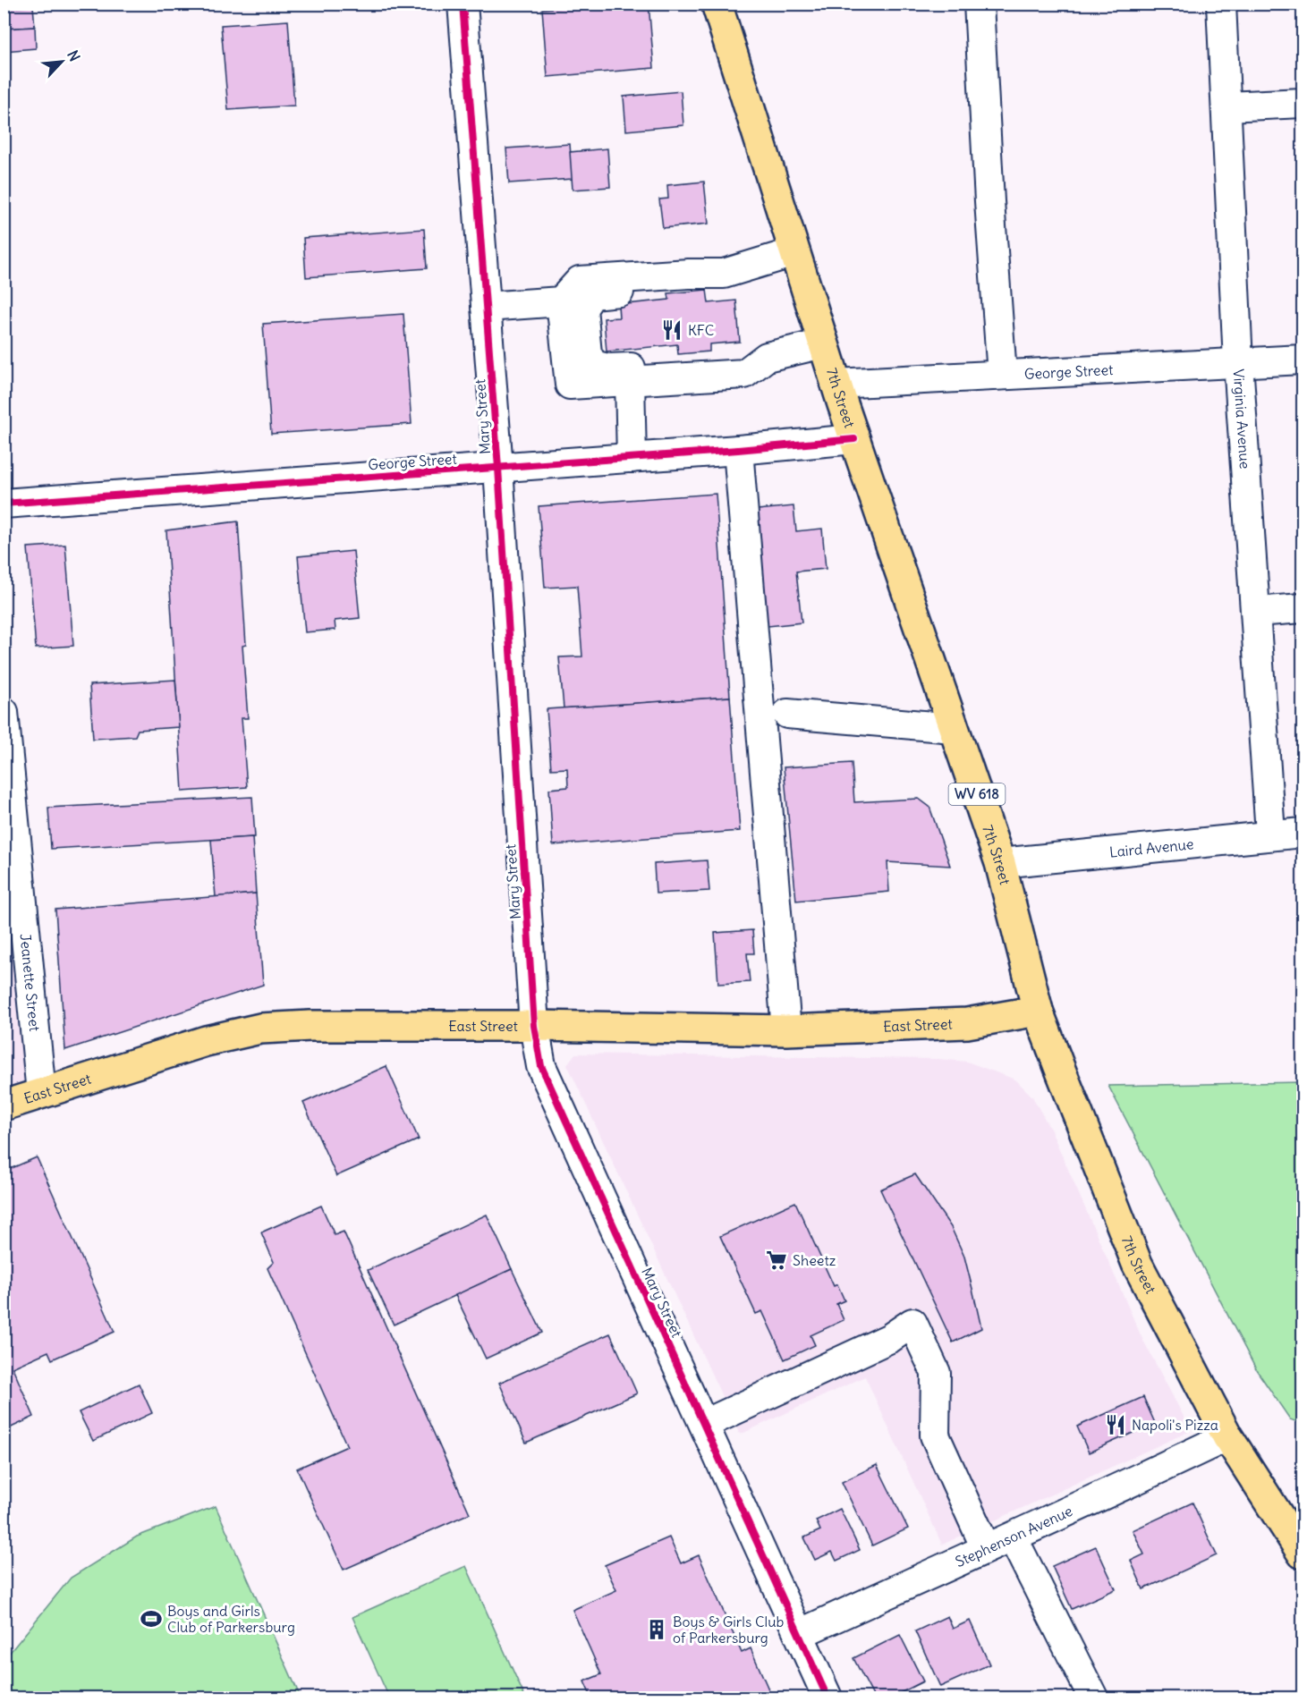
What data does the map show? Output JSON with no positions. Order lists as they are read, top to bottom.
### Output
{
  "streets": {
    "main road": ["7th Street", "WV 618", "East Street"],
    "street": [
      "George Street",
      "Mary Street",
      "Virginia Avenue",
      "Laird Avenue",
      "Jeanette Street",
      "Stephenson Avenue"
    ]
  },
  "crossings": [
    ["George Street", "7th Street"],
    ["George Street", "Mary Street"],
    ["George Street", "Virginia Avenue"],
    ["7th Street", "Laird Avenue"],
    ["7th Street", "East Street"],
    ["7th Street", "Stephenson Avenue"],
    ["Mary Street", "East Street"],
    ["Mary Street", "Stephenson Avenue"],
    ["Virginia Avenue", "Laird Avenue"],
    ["Jeanette Street", "East Street"]
  ],
  "places": {
    "restaurant": ["KFC", "Napoli's Pizza"],
    "supermarket": ["Sheetz"],
    "sports": ["Boys and Girls Club of Parkersburg"],
    "building": ["Boys & Girls Club of Parkersburg"]
  },
  "north": "top right"
}
